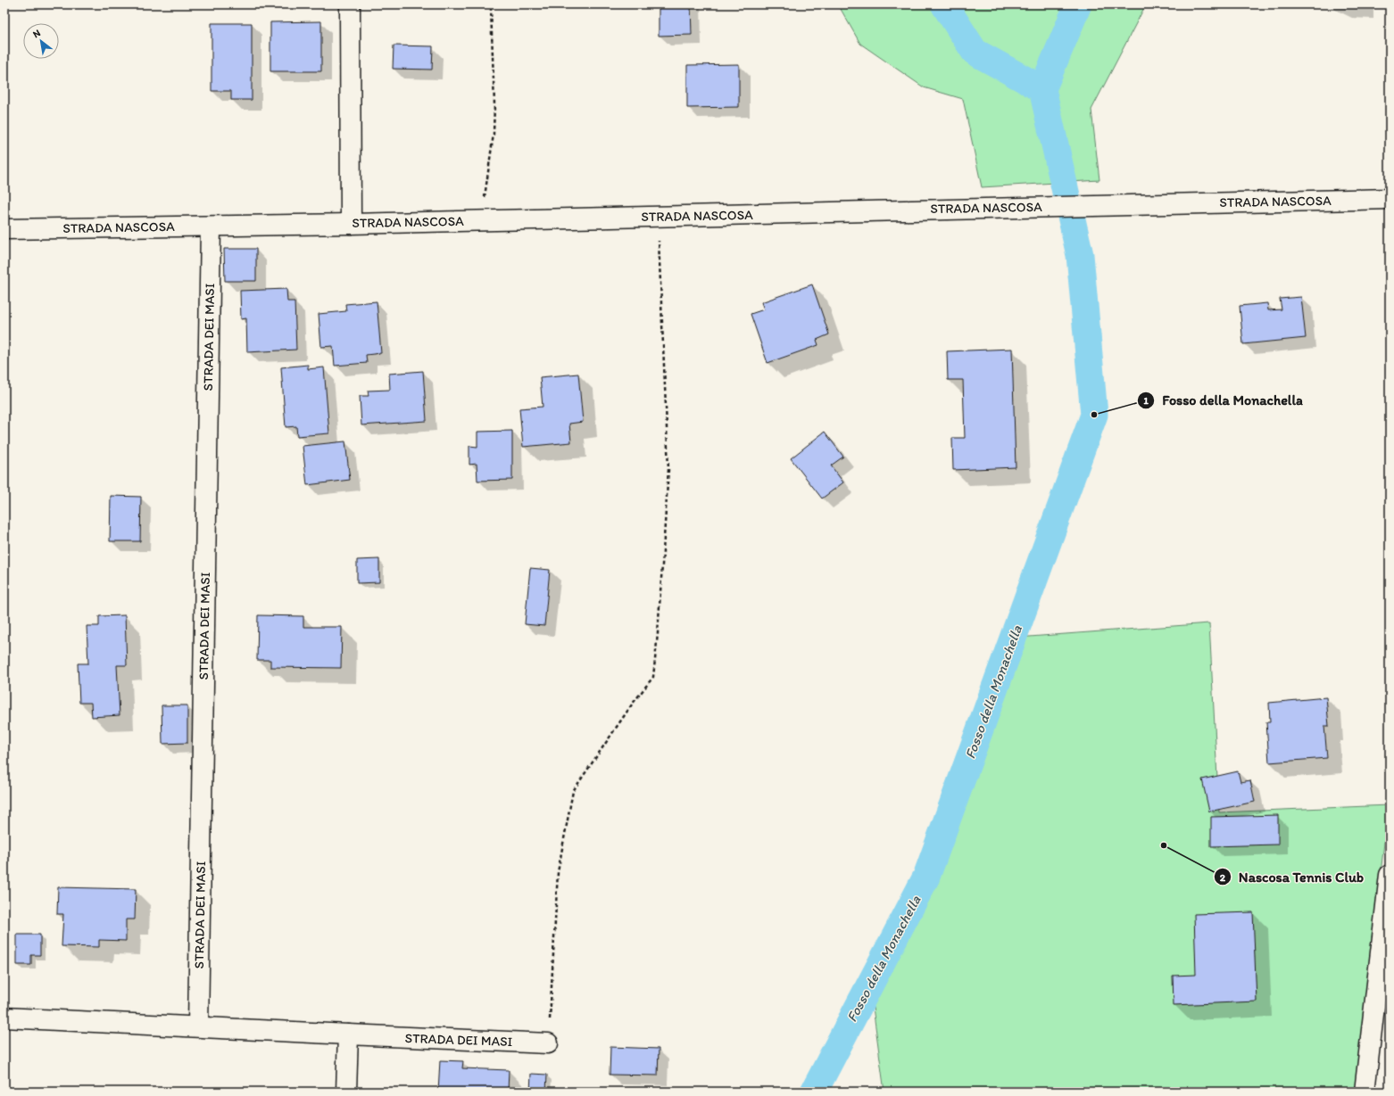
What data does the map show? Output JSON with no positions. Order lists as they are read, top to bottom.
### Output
{
  "streets": {
    "street": ["STRADA NASCOSA", "STRADA DEI MASI"]
  },
  "crossings": [
    ["STRADA NASCOSA", "STRADA DEI MASI"]
  ],
  "water": ["Fosso della Monachella"],
  "places": ["Fosso della Monachella", "Nascosa Tennis Club"],
  "north": "top left"
}
